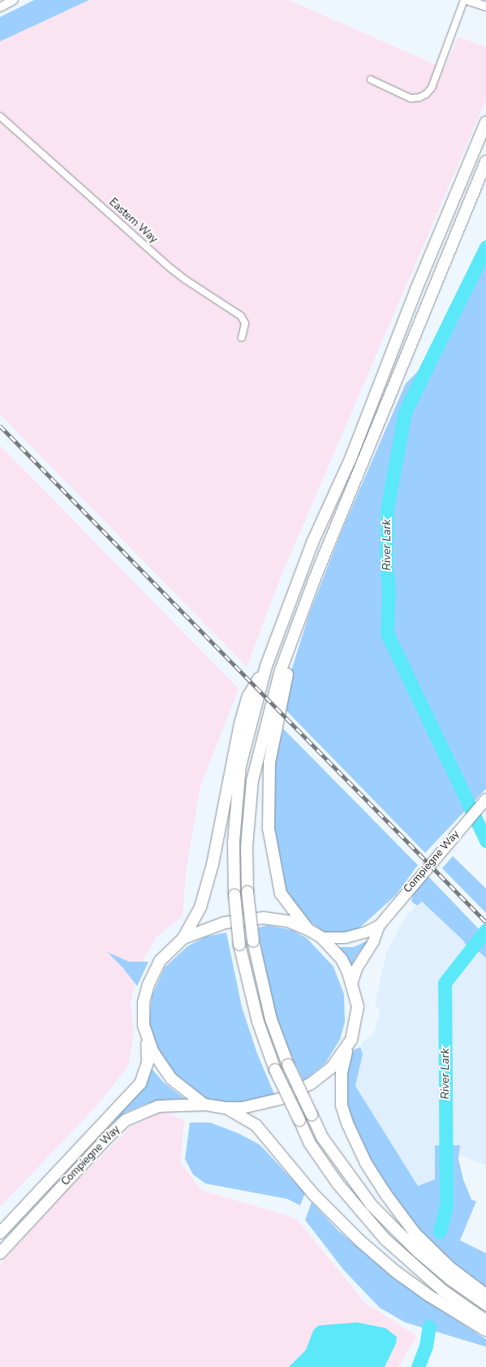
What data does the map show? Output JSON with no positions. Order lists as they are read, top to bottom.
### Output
{
  "streets": {
    "highway": ["Compiegne Way"],
    "street": ["Eastern Way"]
  },
  "water": ["River Lark"]
}
